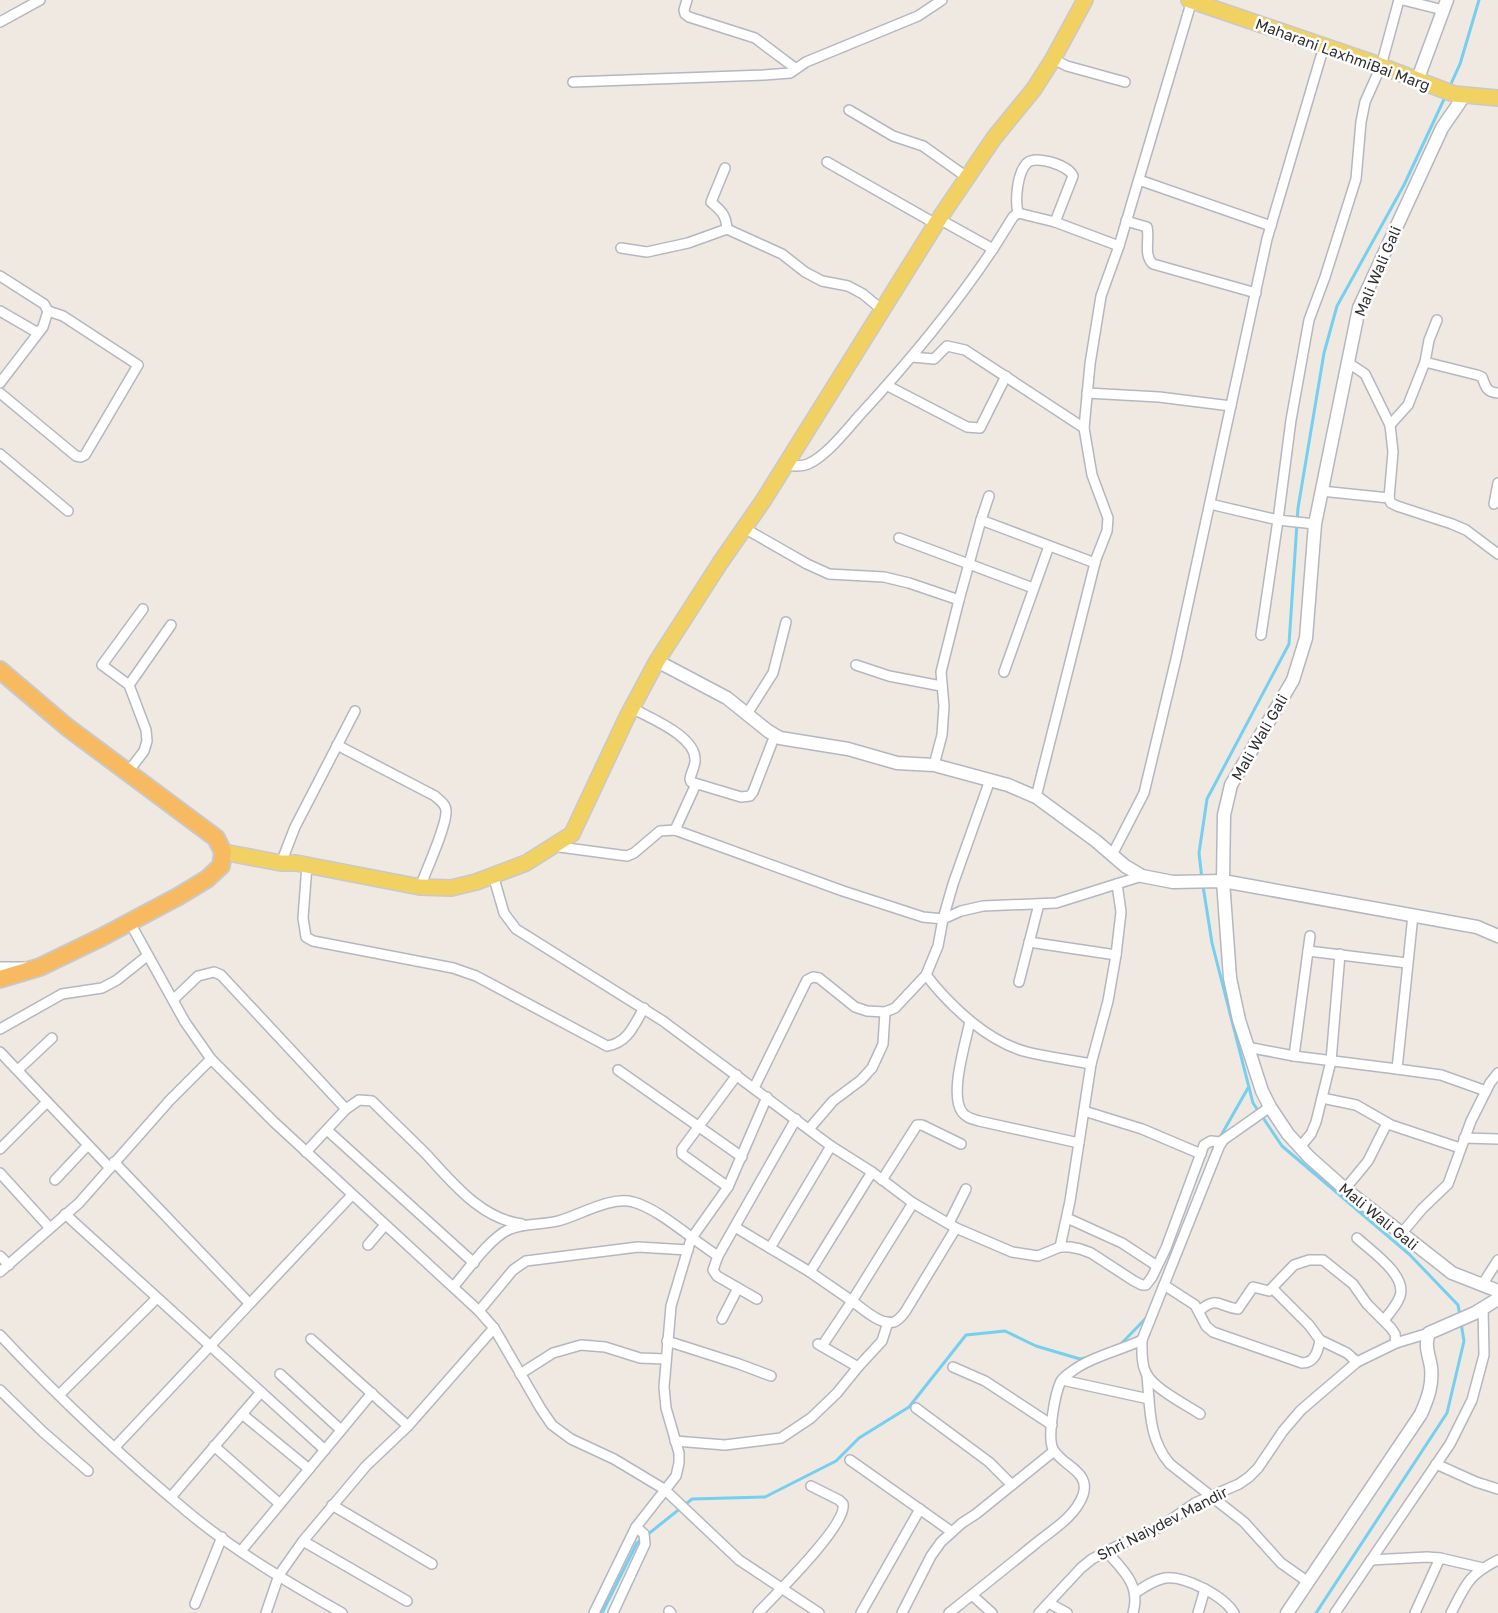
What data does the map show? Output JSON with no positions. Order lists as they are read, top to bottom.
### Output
{
  "streets": {
    "main road": ["Maharani LaxhmiBai Marg"],
    "street": ["Mali Wali Gali", "Shri Naiydev Mandir"]
  },
  "crossings": [
    ["Maharani LaxhmiBai Marg", "Mali Wali Gali"]
  ]
}
